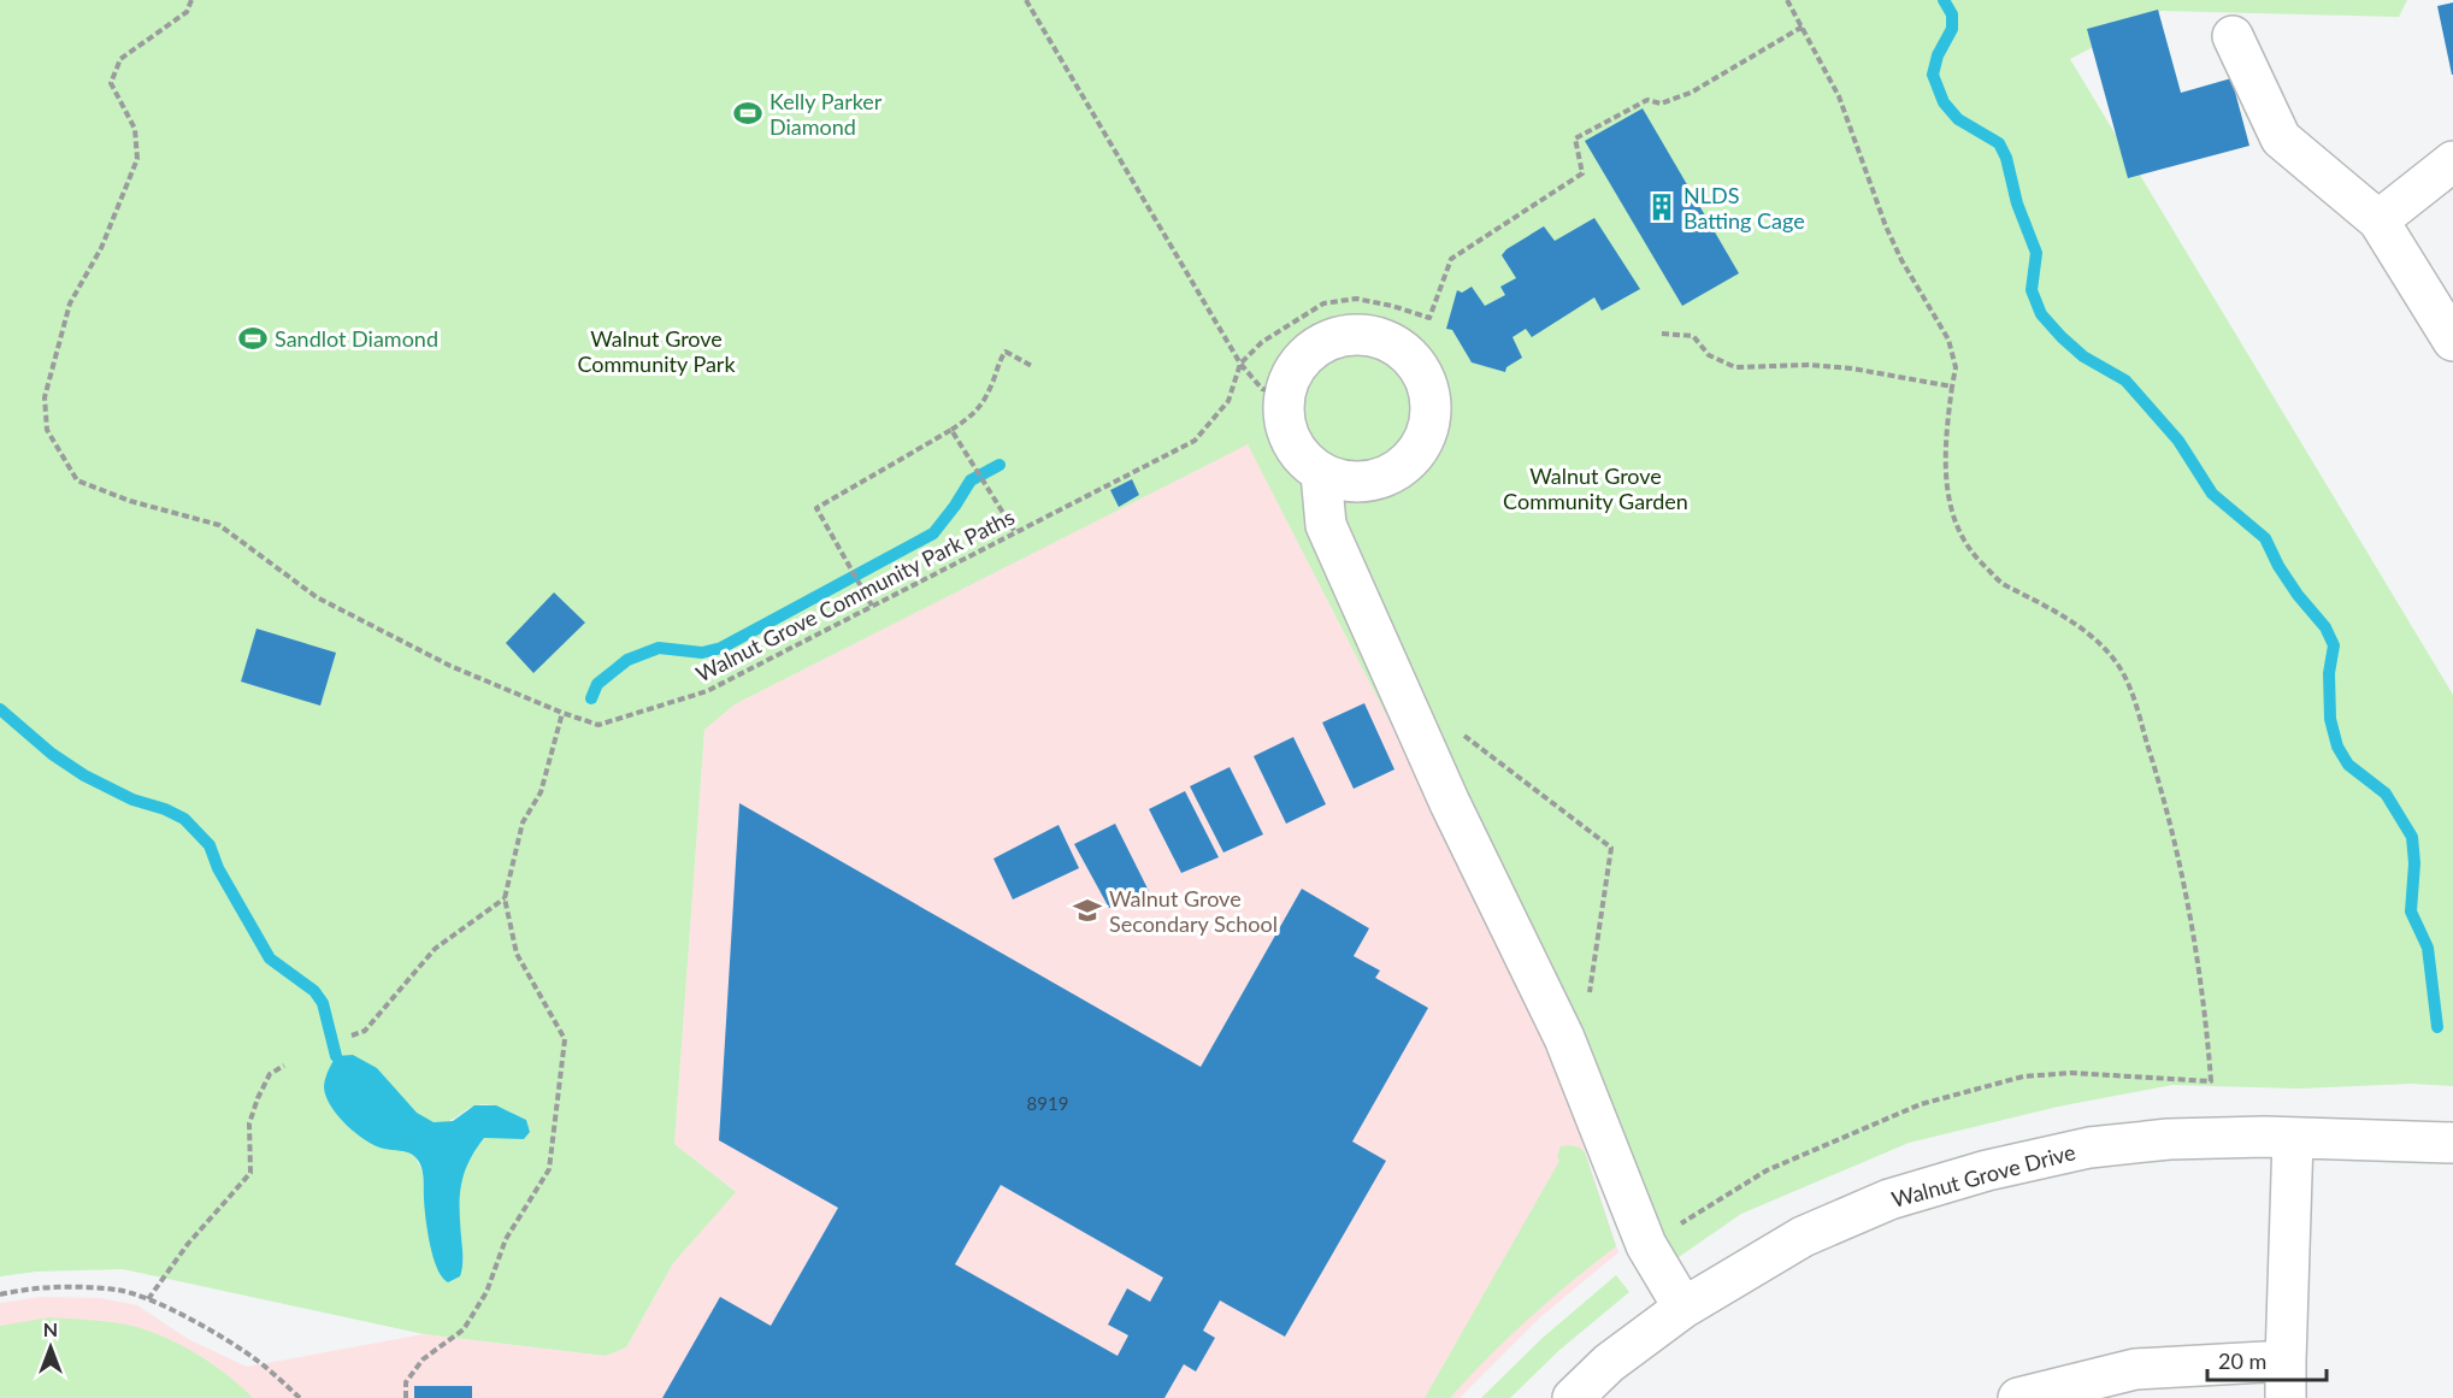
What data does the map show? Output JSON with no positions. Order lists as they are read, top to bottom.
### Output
{
  "streets": {
    "street": ["Walnut Grove Drive"],
    "path": ["Walnut Grove Community Park Paths"]
  },
  "parks": ["Walnut Grove Community Park", "Walnut Grove Community Garden"],
  "places": {
    "sports": ["Kelly Parker Diamond", "Sandlot Diamond"],
    "building": ["NLDS Batting Cage"],
    "school or university": ["Walnut Grove Secondary School"]
  },
  "house_numbers": ["8919"],
  "scale_bar": "20 m",
  "north": "top"
}
